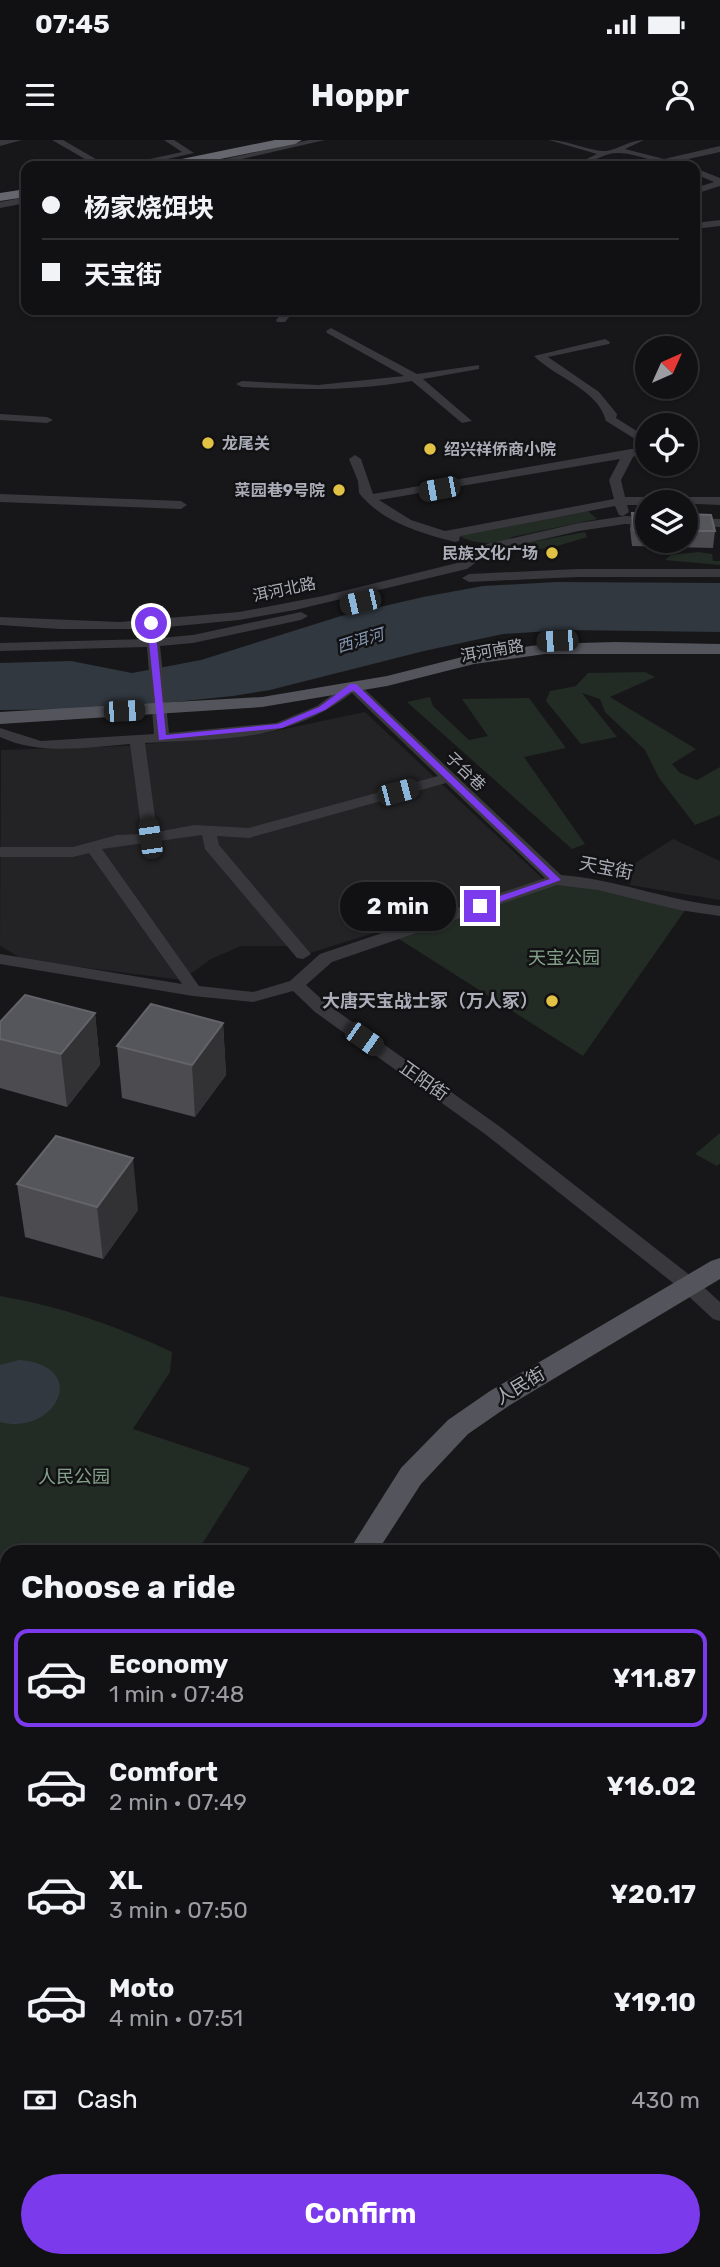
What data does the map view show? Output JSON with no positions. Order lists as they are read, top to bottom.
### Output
{
  "streets": {
    "main road": ["洱河南路", "人民街"],
    "street": [
      "洱河北路",
      "子台巷",
      "天宝街",
      "正阳街"
    ]
  },
  "crossings": [
    ["洱河南路", "子台巷"],
    ["子台巷", "天宝街"],
    ["天宝街", "正阳街"],
    ["正阳街", "人民街"]
  ],
  "water": ["西洱河"],
  "parks": ["天宝公园", "人民公园"],
  "places": [
    "龙尾关",
    "绍兴祥侨商小院",
    "菜园巷9号院",
    "民族文化广场",
    "大唐天宝战士冢（万人冢）"
  ],
  "north": "top right",
  "page": {
    "status": "07:45",
    "header": "Hoppr",
    "banner": ["杨家烧饵块", "天宝街"],
    "bubble": "2 min",
    "heading": "Choose a ride",
    "list": [
      {
        "name": "Economy",
        "note": "1 min · 07:48",
        "value": "¥11.87"
      },
      {
        "name": "Comfort",
        "note": "2 min · 07:49",
        "value": "¥16.02"
      },
      {
        "name": "XL",
        "note": "3 min · 07:50",
        "value": "¥20.17"
      },
      {
        "name": "Moto",
        "note": "4 min · 07:51",
        "value": "¥19.10"
      }
    ],
    "pay": ["Cash", "430 m"],
    "buttons": "Confirm"
  }
}
